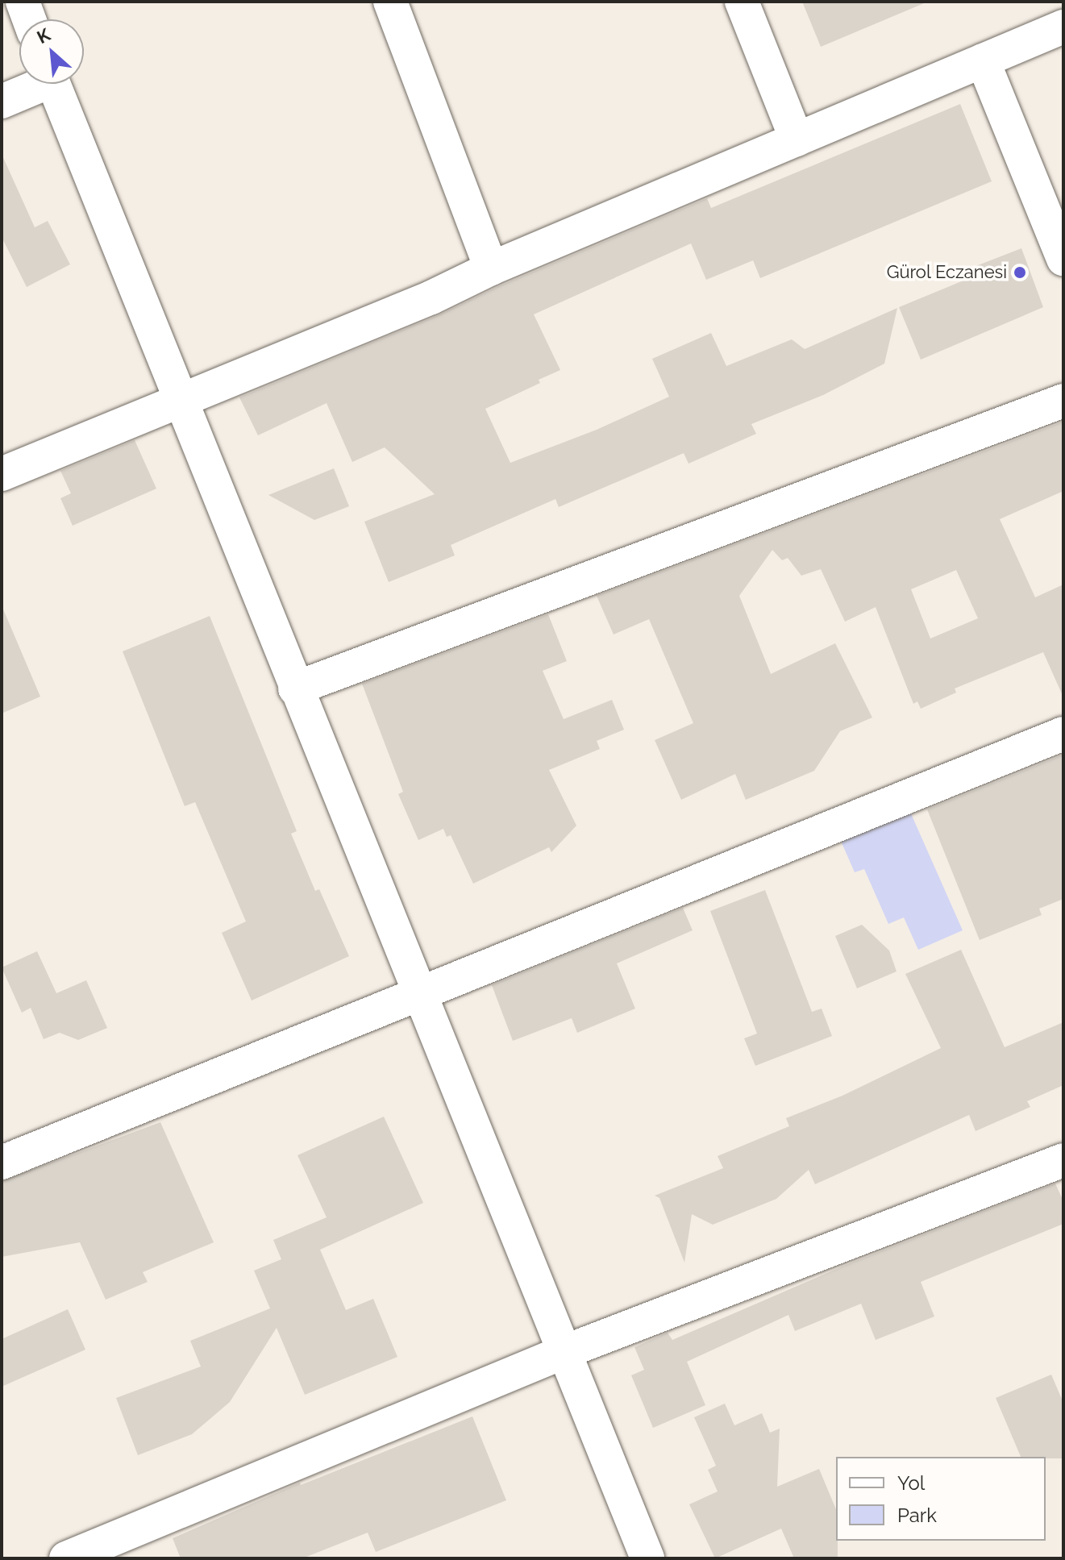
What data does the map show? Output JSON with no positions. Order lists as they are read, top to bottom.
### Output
{
  "places": ["Gürol Eczanesi"],
  "legend": ["Yol", "Park"],
  "north": "top left"
}
